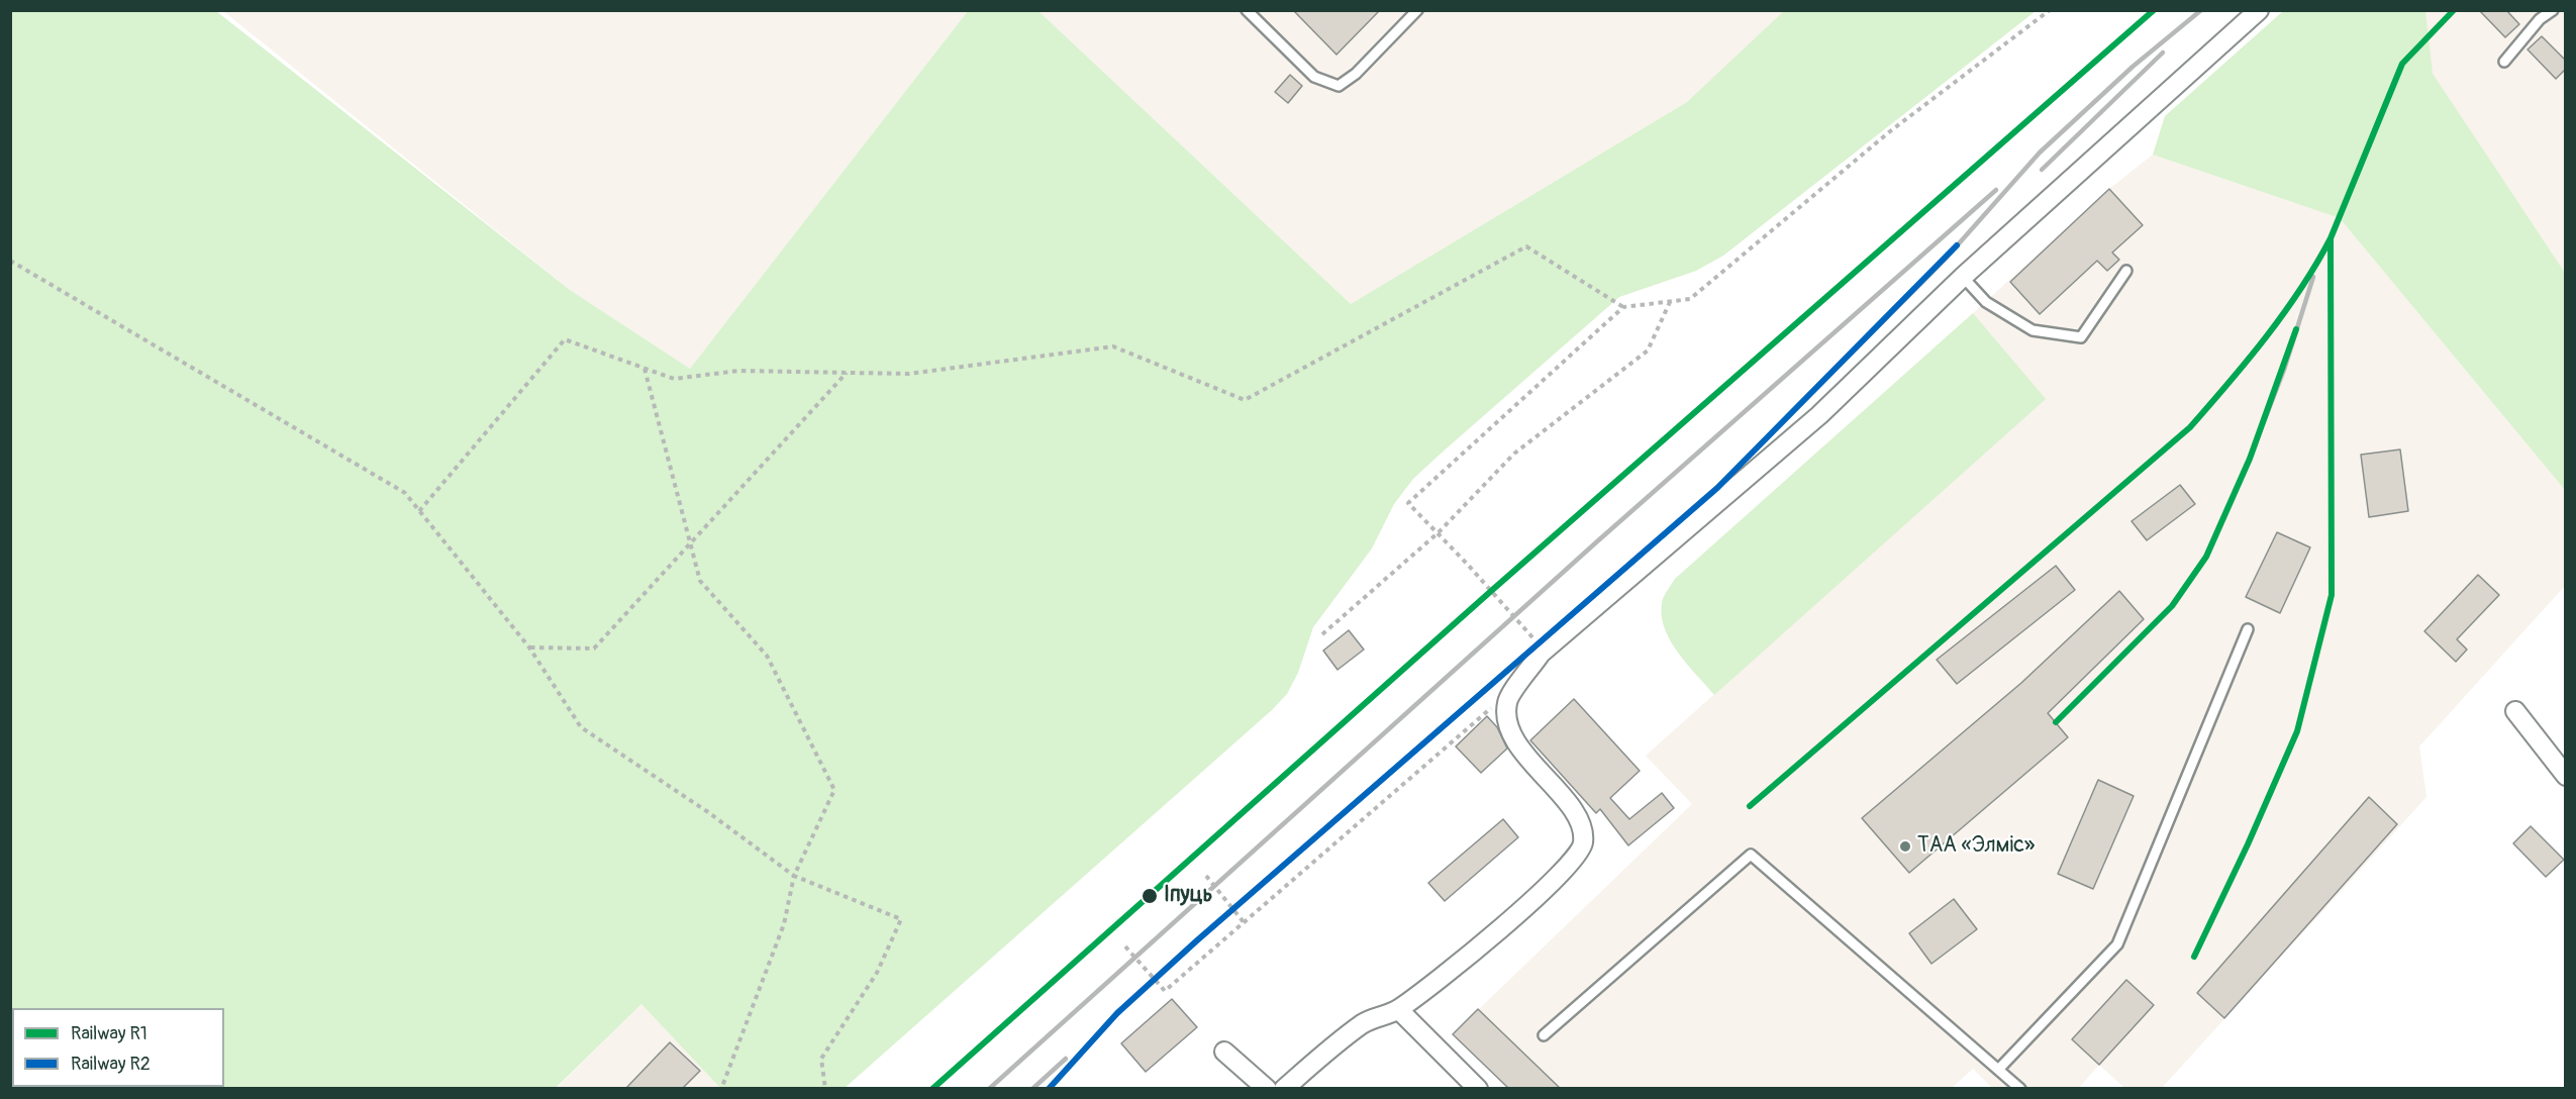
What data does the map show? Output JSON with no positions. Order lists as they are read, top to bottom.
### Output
{
  "places": ["ТАА «Элміс»", "Іпуць"],
  "lines": ["rail line R1", "rail line R2"],
  "legend": ["Railway R1", "Railway R2"]
}
